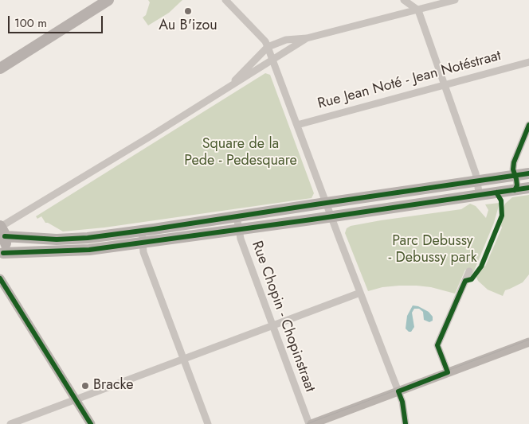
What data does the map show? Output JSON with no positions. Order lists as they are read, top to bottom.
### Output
{
  "streets": {
    "street": ["Rue Jean Noté - Jean Notéstraat", "Rue Chopin - Chopinstraat"]
  },
  "parks": ["Square de la Pede - Pedesquare", "Parc Debussy - Debussy park"],
  "places": ["Au B'izou", "Bracke"],
  "scale_bar": "100 m"
}
